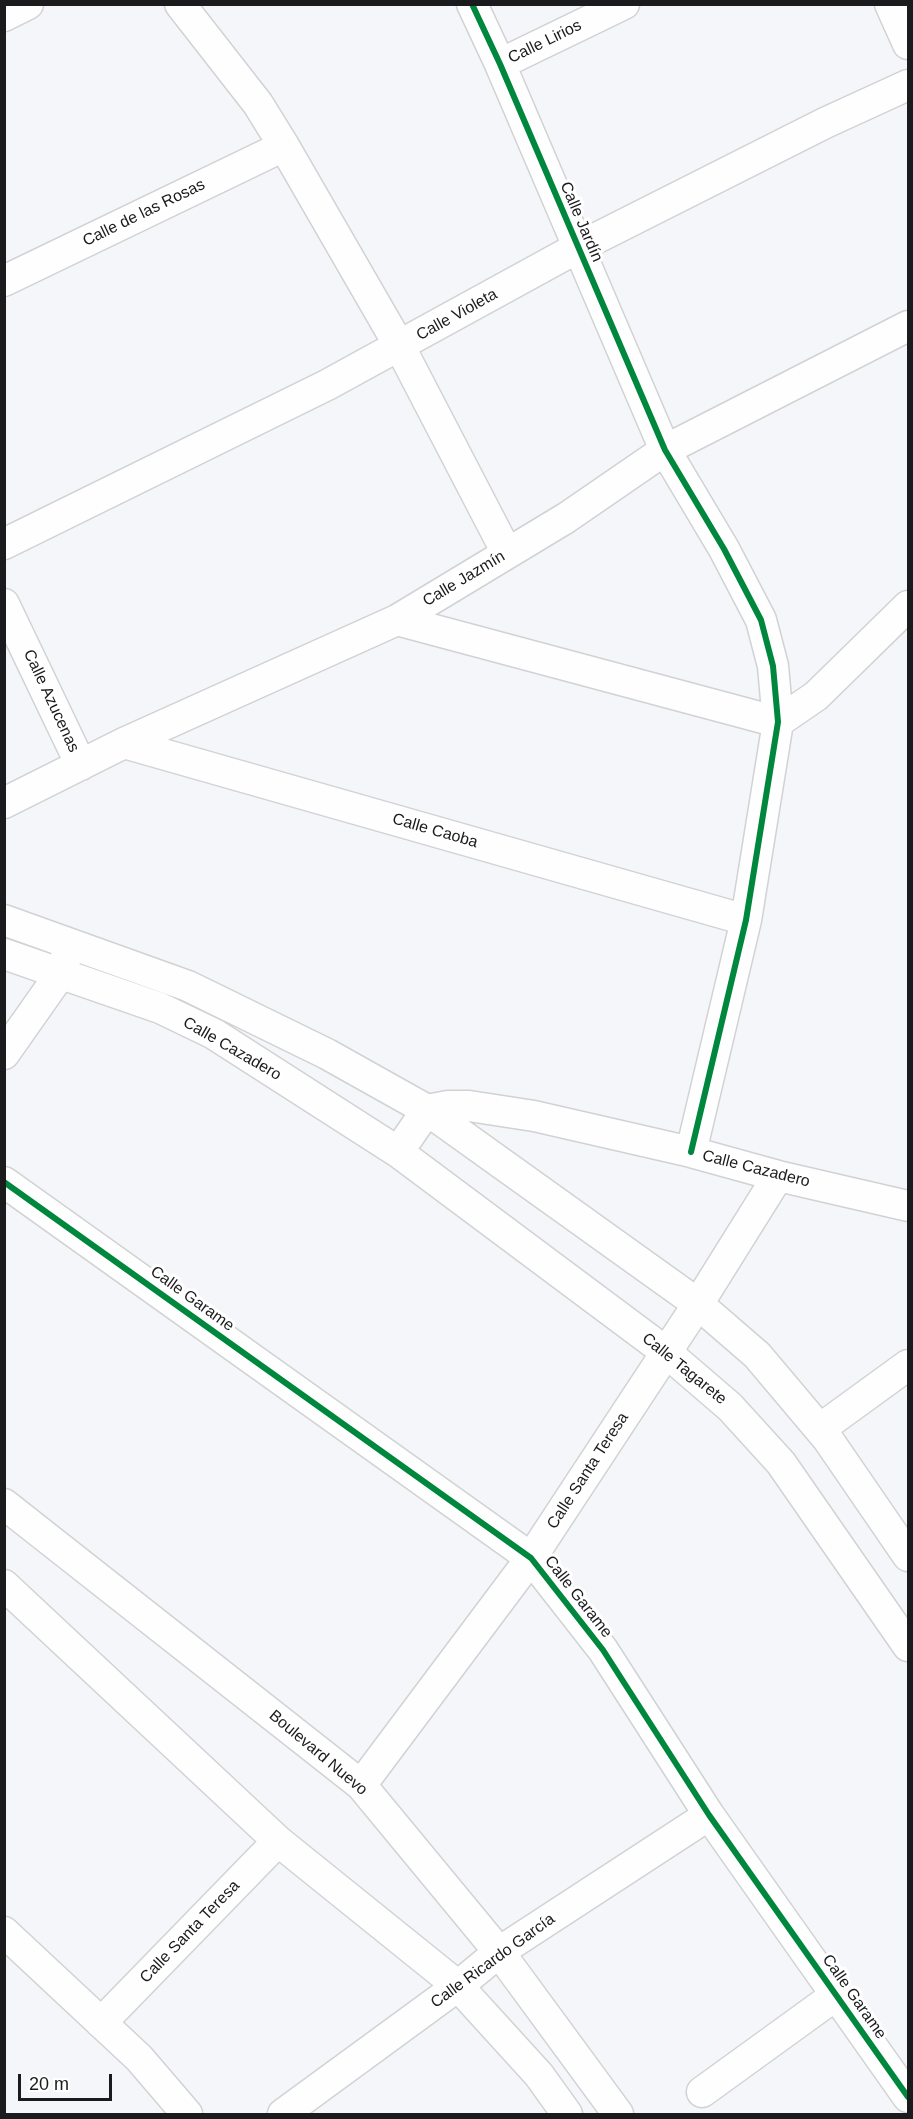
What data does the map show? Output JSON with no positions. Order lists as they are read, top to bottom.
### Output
{
  "streets": {
    "street": [
      "Calle Lirios",
      "Calle de las Rosas",
      "Calle Jardín",
      "Calle Violeta",
      "Calle Jazmín",
      "Calle Azucenas",
      "Calle Caoba",
      "Calle Cazadero",
      "Calle Garame",
      "Calle Tagarete",
      "Calle Santa Teresa",
      "Boulevard Nuevo",
      "Calle Ricardo García"
    ]
  },
  "crossings": [
    ["Calle Lirios", "Calle Jardín"],
    ["Calle Jardín", "Calle Violeta"],
    ["Calle Jardín", "Calle Jazmín"],
    ["Calle Jardín", "Calle Caoba"],
    ["Calle Jardín", "Calle Cazadero"],
    ["Calle Jazmín", "Calle Azucenas"],
    ["Calle Jazmín", "Calle Caoba"],
    ["Calle Cazadero", "Calle Tagarete"],
    ["Calle Cazadero", "Calle Santa Teresa"],
    ["Calle Garame", "Calle Santa Teresa"],
    ["Calle Garame", "Calle Ricardo García"],
    ["Calle Tagarete", "Calle Santa Teresa"],
    ["Calle Santa Teresa", "Boulevard Nuevo"],
    ["Boulevard Nuevo", "Calle Ricardo García"]
  ],
  "scale_bar": "20 m"
}
